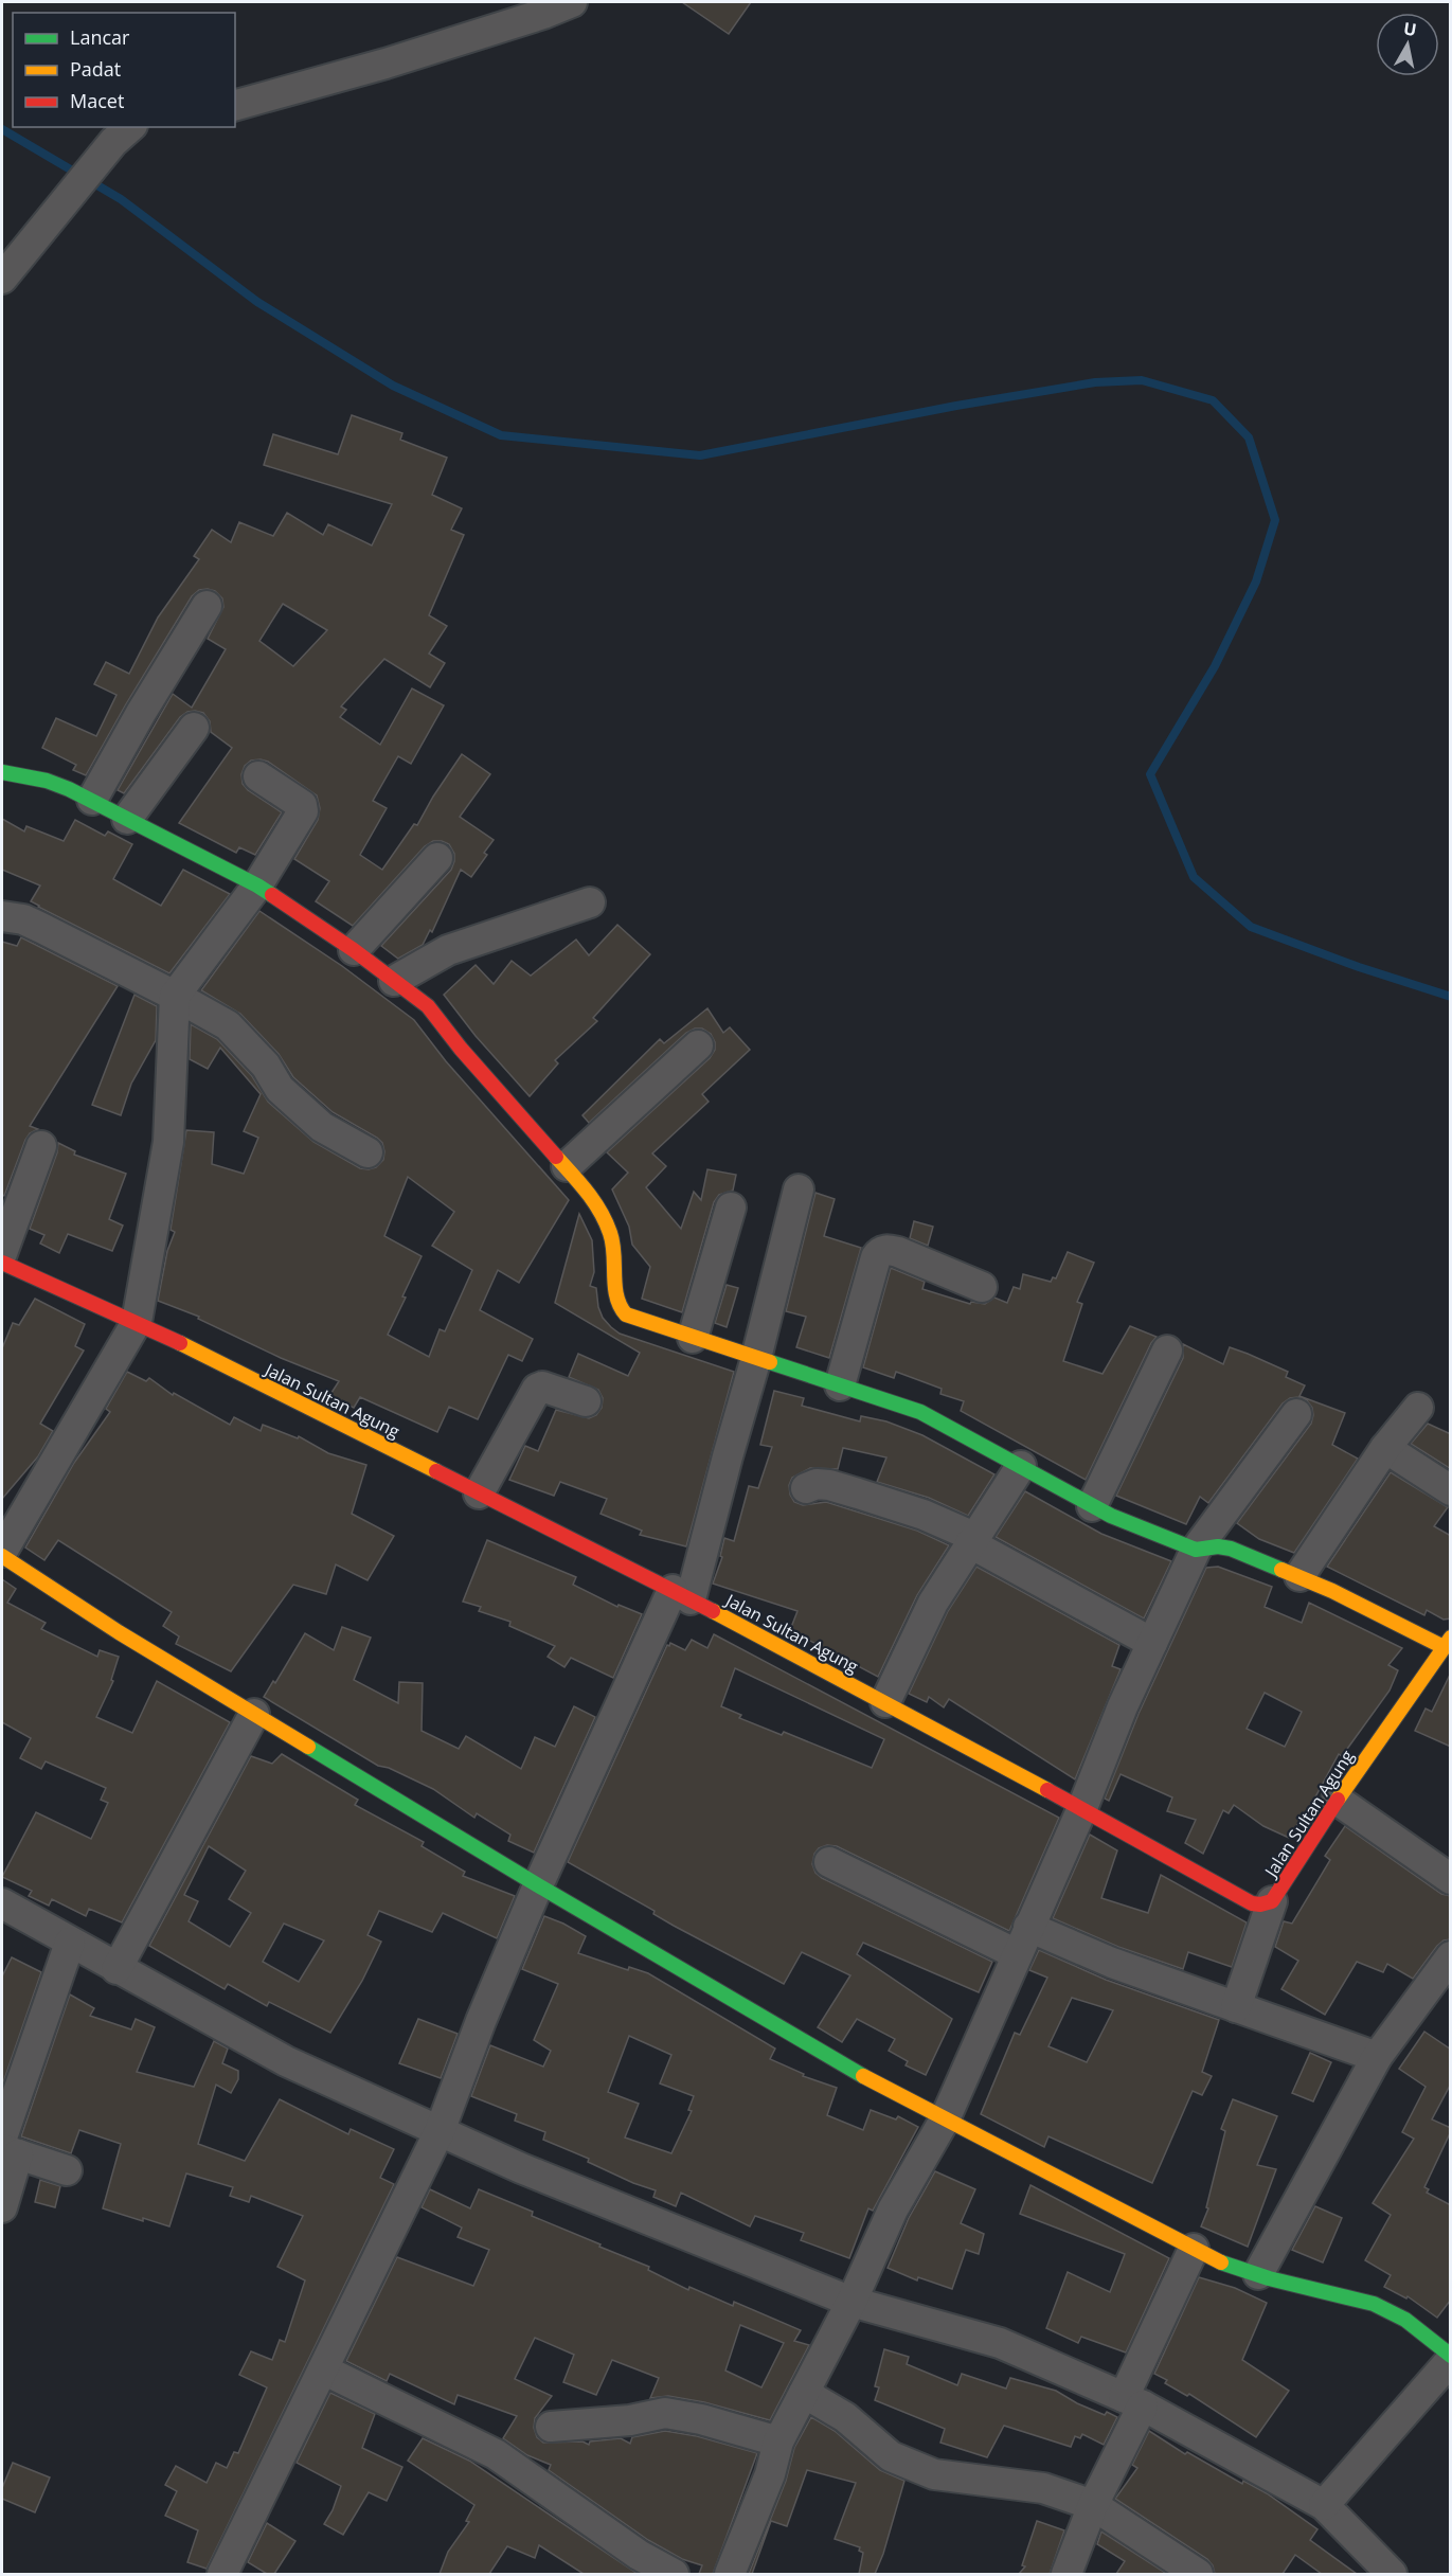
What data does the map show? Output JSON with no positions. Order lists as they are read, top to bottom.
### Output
{
  "streets": {
    "street": ["Jalan Sultan Agung"]
  },
  "legend": ["Lancar", "Padat", "Macet"],
  "north": "top"
}
